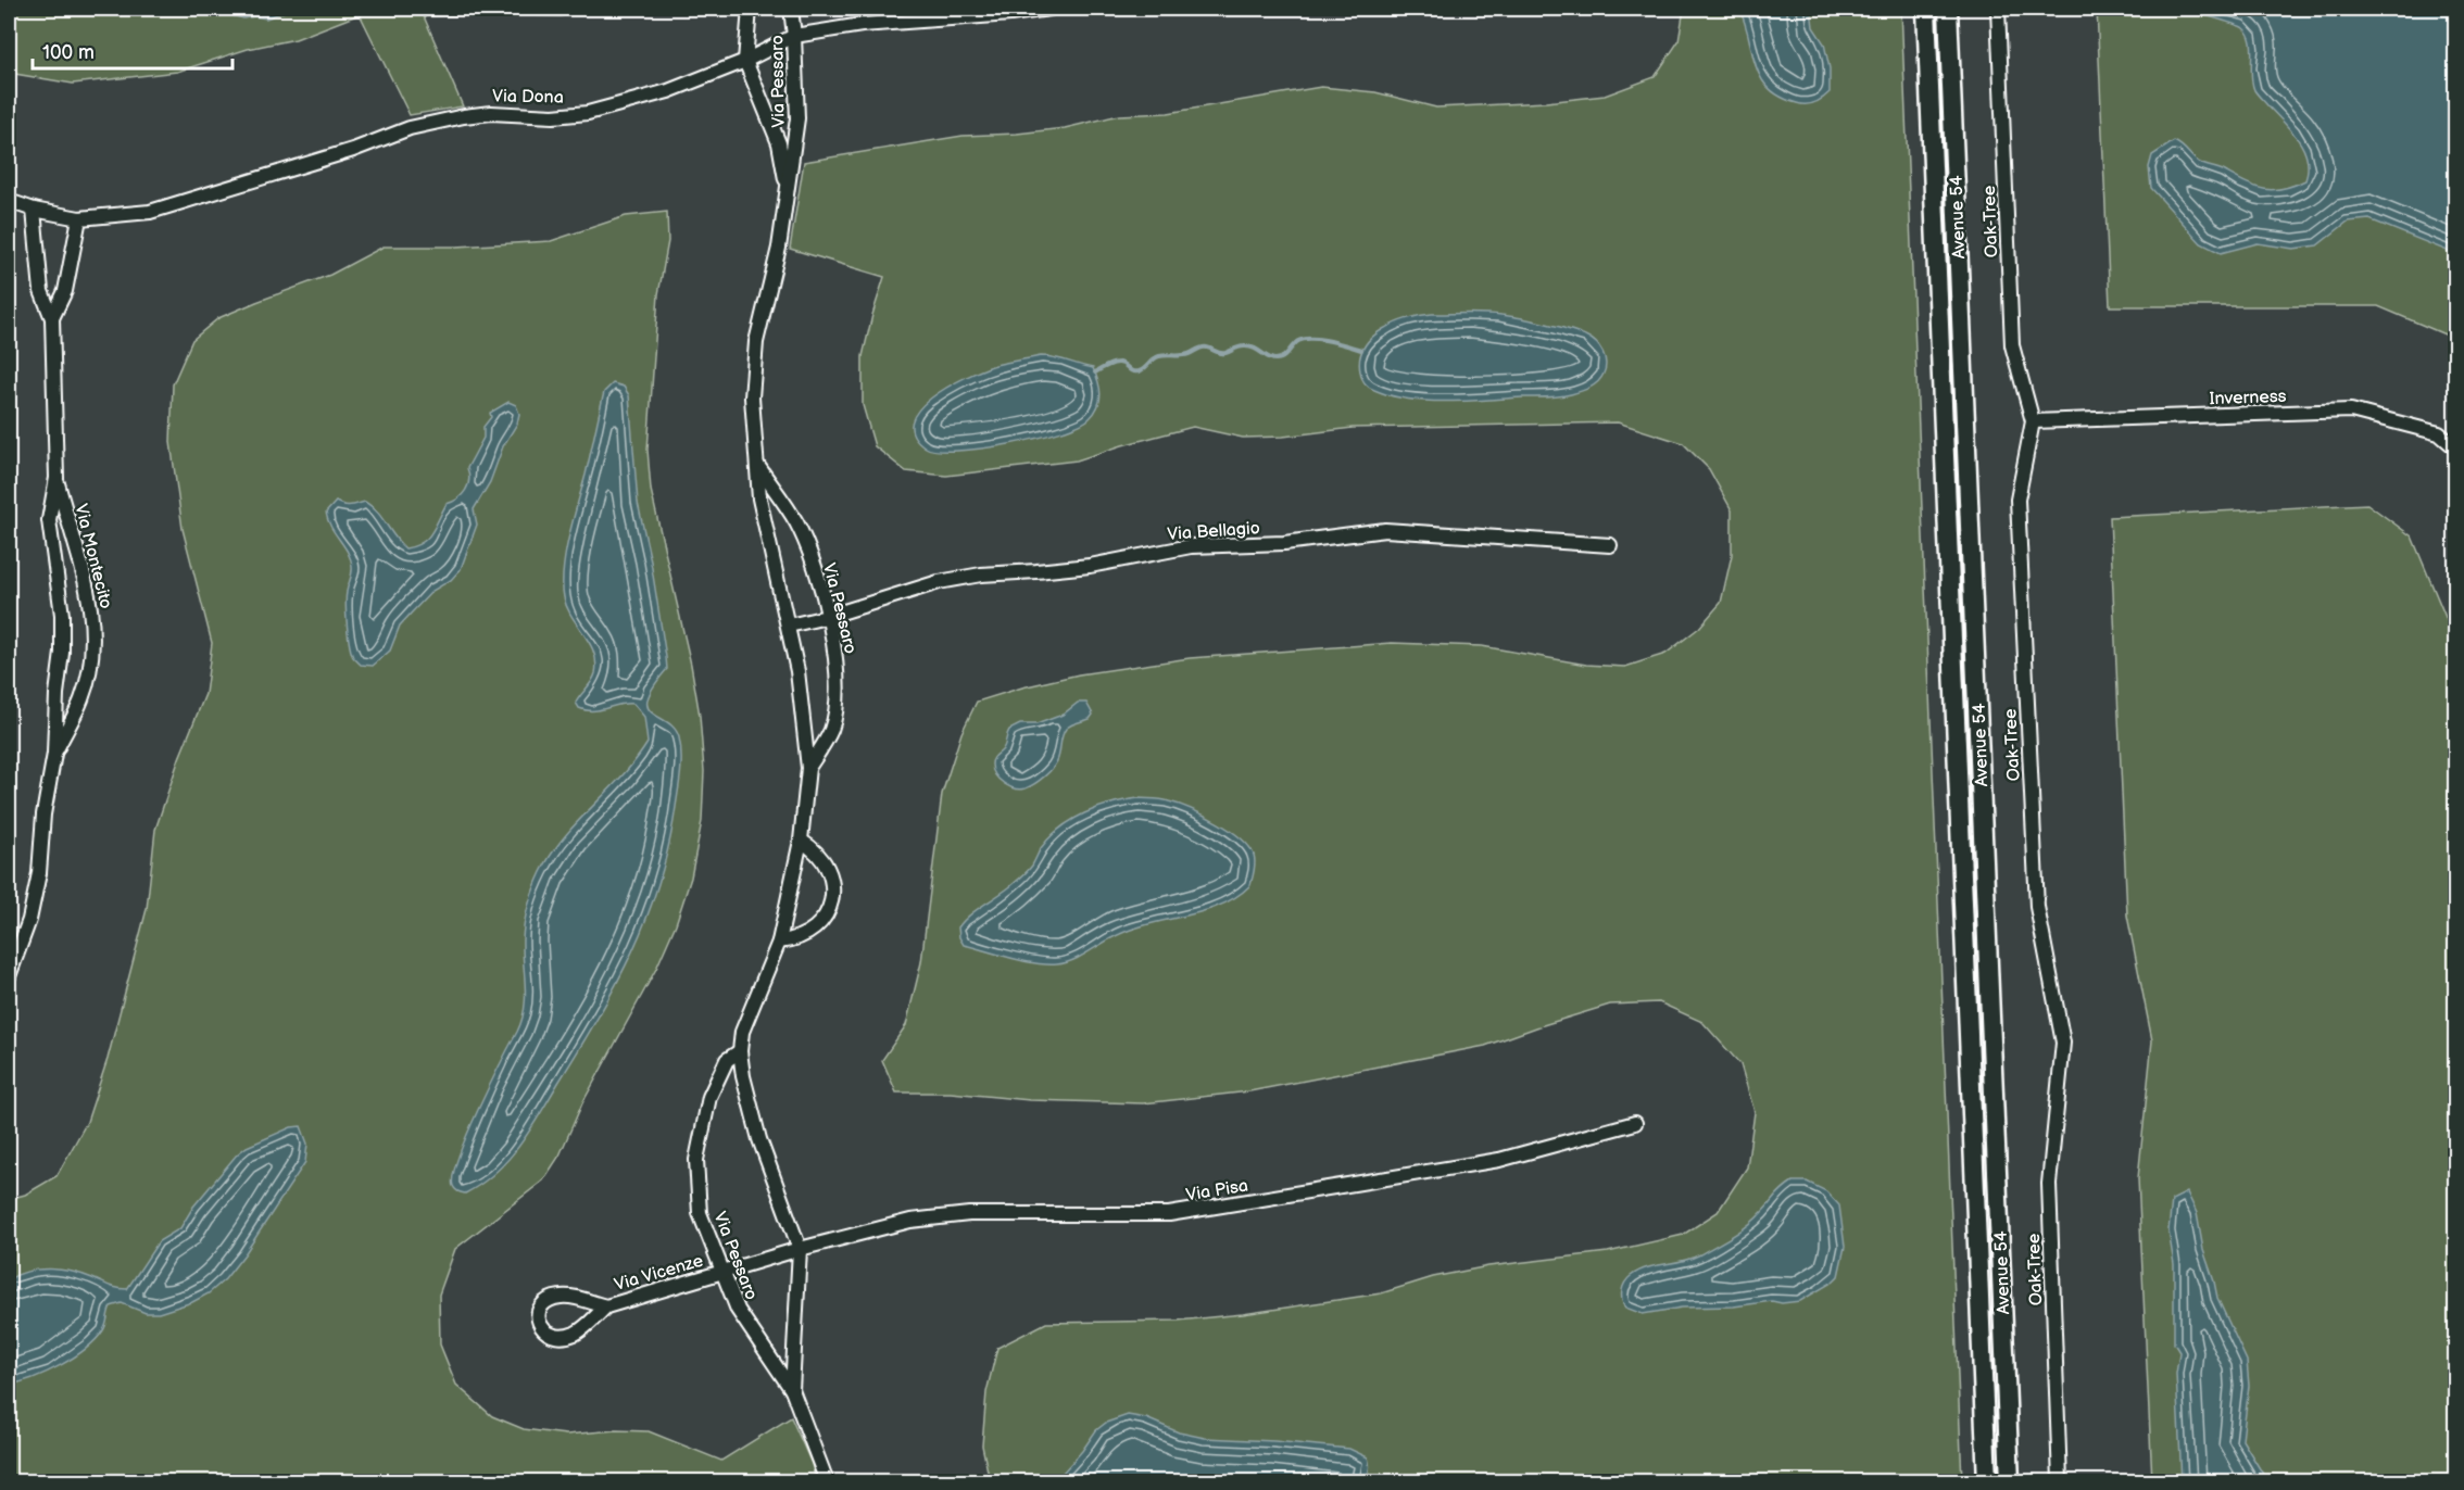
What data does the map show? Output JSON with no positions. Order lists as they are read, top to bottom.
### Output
{
  "streets": {
    "street": [
      "Via Pessaro",
      "Via Dona",
      "Avenue 54",
      "Oak-Tree",
      "Inverness",
      "Via Bellagio",
      "Via Montecito",
      "Via Pisa",
      "Via Vicenze"
    ]
  },
  "crossings": [
    ["Via Pessaro", "Via Dona"],
    ["Via Pessaro", "Via Bellagio"],
    ["Via Pessaro", "Via Pisa"],
    ["Via Pessaro", "Via Vicenze"],
    ["Via Dona", "Via Montecito"],
    ["Oak-Tree", "Inverness"],
    ["Via Pisa", "Via Vicenze"]
  ],
  "scale_bar": "100 m"
}
